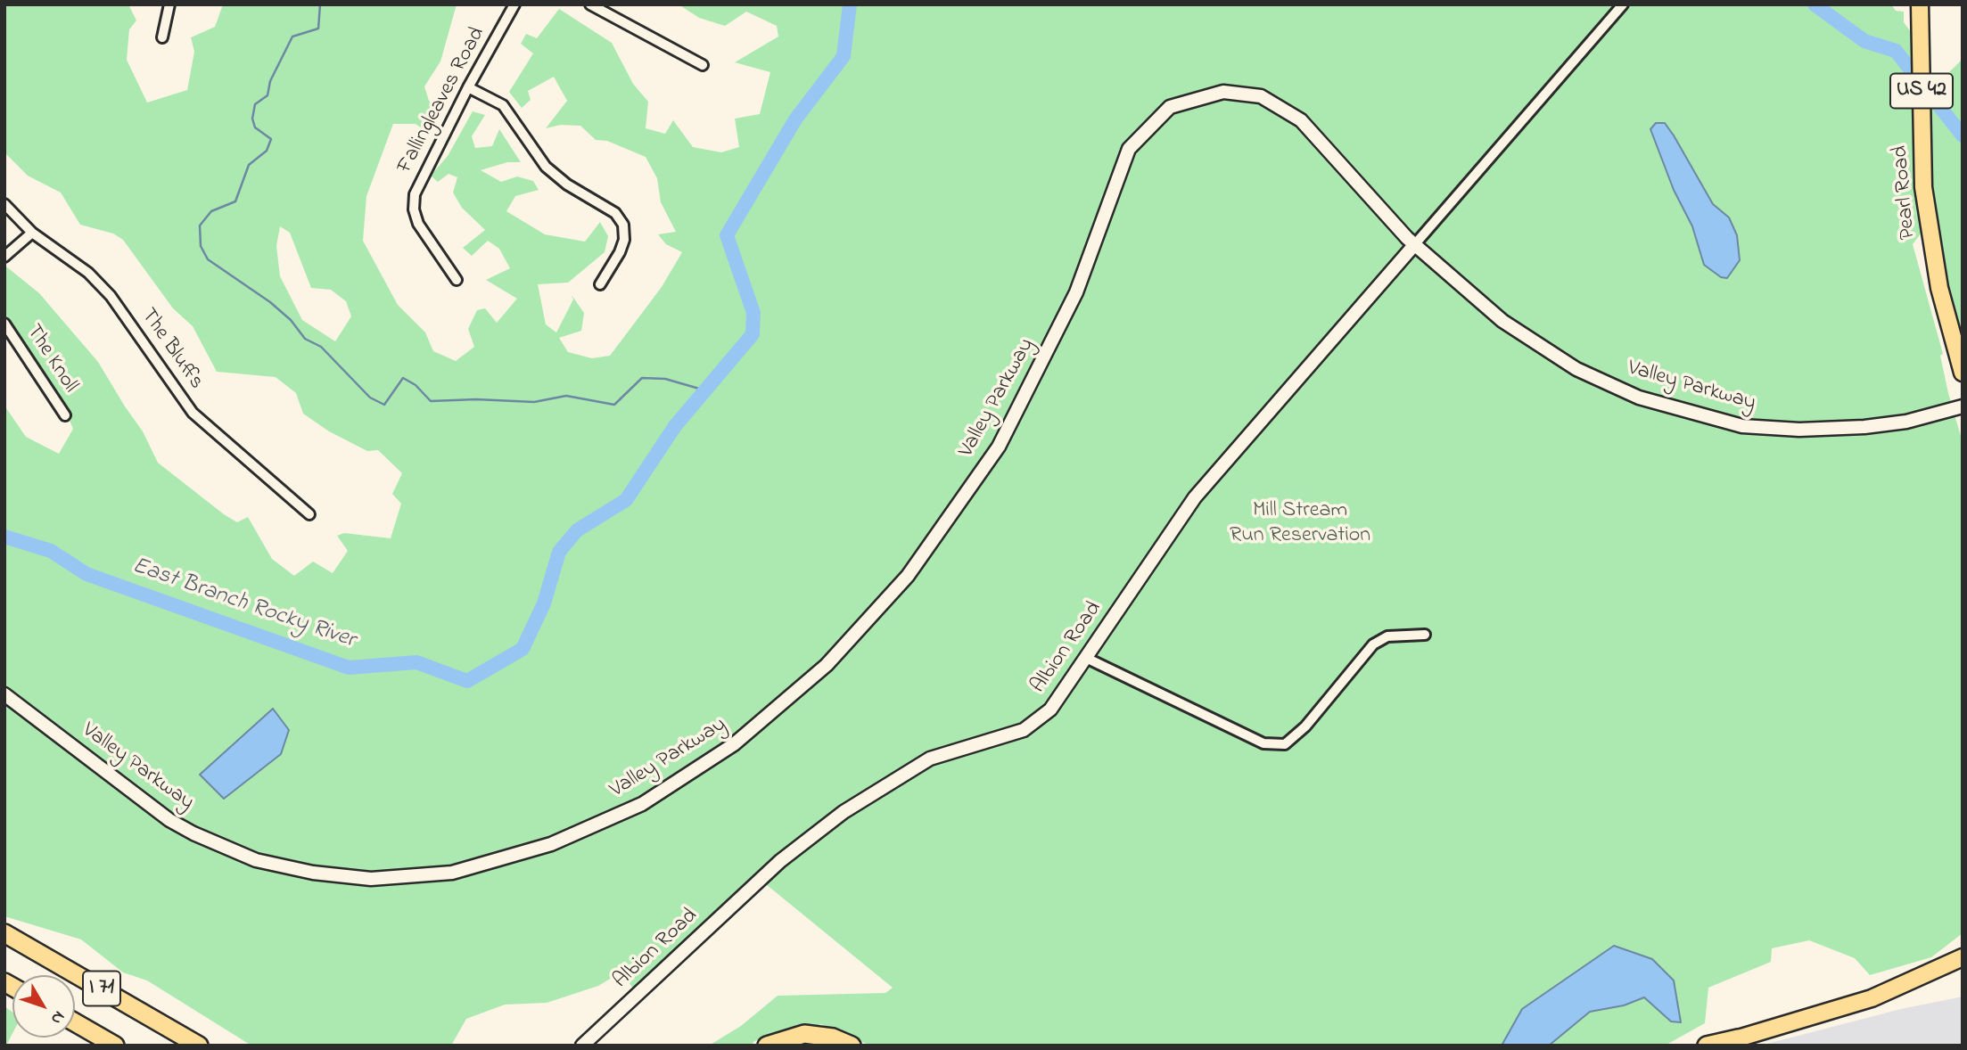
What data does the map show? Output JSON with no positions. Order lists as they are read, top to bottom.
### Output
{
  "streets": {
    "highway": ["I 71"],
    "main road": ["US 42", "Pearl Road"],
    "street": [
      "Fallingleaves Road",
      "The Bluffs",
      "The Knoll",
      "Valley Parkway",
      "Albion Road"
    ]
  },
  "crossings": [
    ["Valley Parkway", "Albion Road"]
  ],
  "water": ["East Branch Rocky River"],
  "parks": ["Mill Stream Run Reservation"],
  "north": "bottom right"
}
